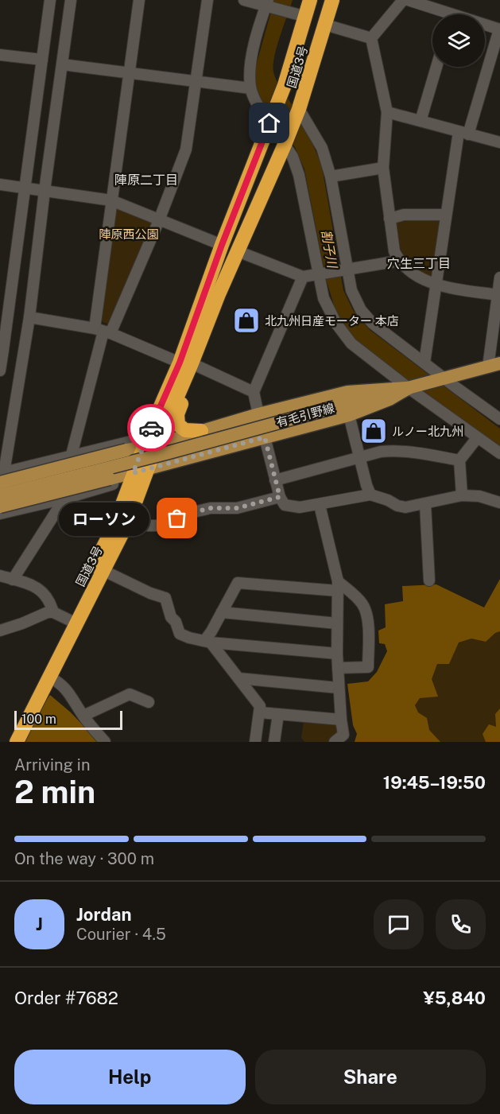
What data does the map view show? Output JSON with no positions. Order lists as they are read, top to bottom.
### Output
{
  "streets": {
    "highway": ["国道3号"],
    "main road": ["有毛引野線"]
  },
  "districts": ["陣原二丁目", "穴生三丁目"],
  "water": ["割子川"],
  "parks": ["陣原西公園"],
  "places": {
    "shop": ["北九州日産モーター 本店", "ルノー北九州"],
    "other": ["ローソン"]
  },
  "scale_bar": "100 m",
  "page": {
    "bubble": "ローソン",
    "scale": "100 m",
    "heading": ["2 min", "Arriving in", "19:45–19:50"],
    "panel": [
      "Jordan",
      "Courier · 4.5",
      "Order #7682",
      "¥5,840"
    ],
    "bar": "On the way · 300 m",
    "round": "J",
    "buttons": ["Help", "Share"]
  }
}
